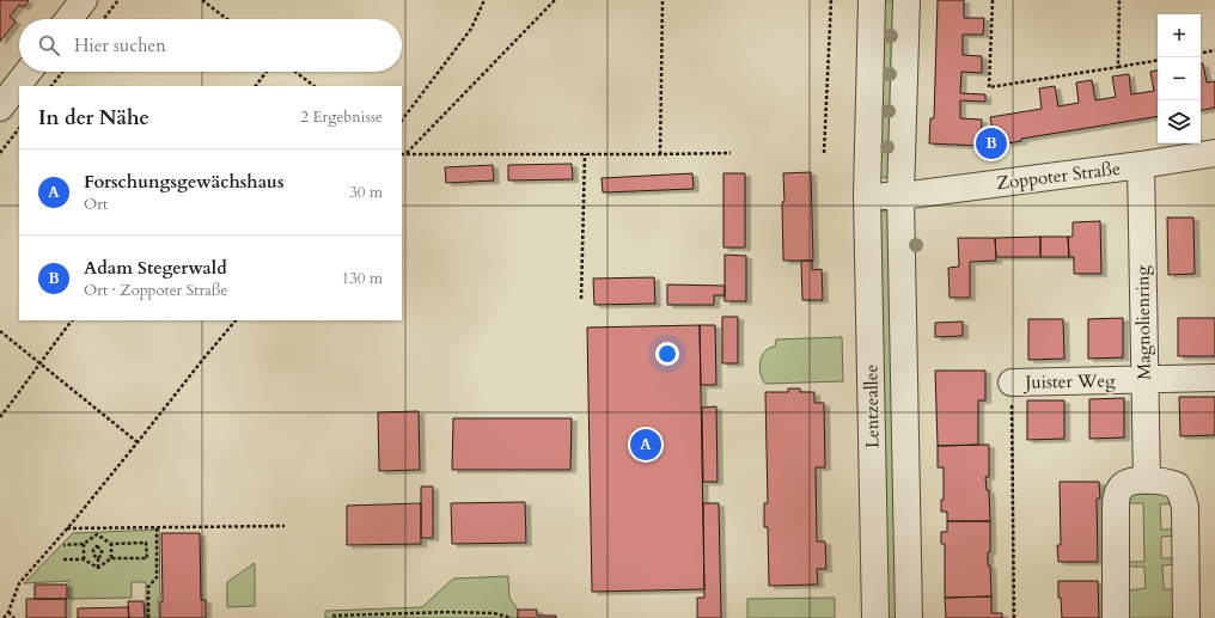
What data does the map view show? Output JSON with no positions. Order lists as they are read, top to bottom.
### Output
{
  "streets": {
    "street": [
      "Zoppoter Straße",
      "Magnolienring",
      "Juister Weg",
      "Lentzeallee"
    ]
  },
  "crossings": [
    ["Zoppoter Straße", "Magnolienring"],
    ["Zoppoter Straße", "Lentzeallee"],
    ["Magnolienring", "Juister Weg"]
  ],
  "page": {
    "map_buttons": ["+", "−"],
    "search": "Hier suchen",
    "heading": ["In der Nähe", "2 Ergebnisse"],
    "pins": ["B", "A"],
    "list": [
      {
        "mark": "A",
        "name": "Forschungsgewächshaus",
        "note": "Ort",
        "value": "30 m"
      },
      {
        "mark": "B",
        "name": "Adam Stegerwald",
        "note": "Ort · Zoppoter Straße",
        "value": "130 m"
      }
    ]
  }
}
